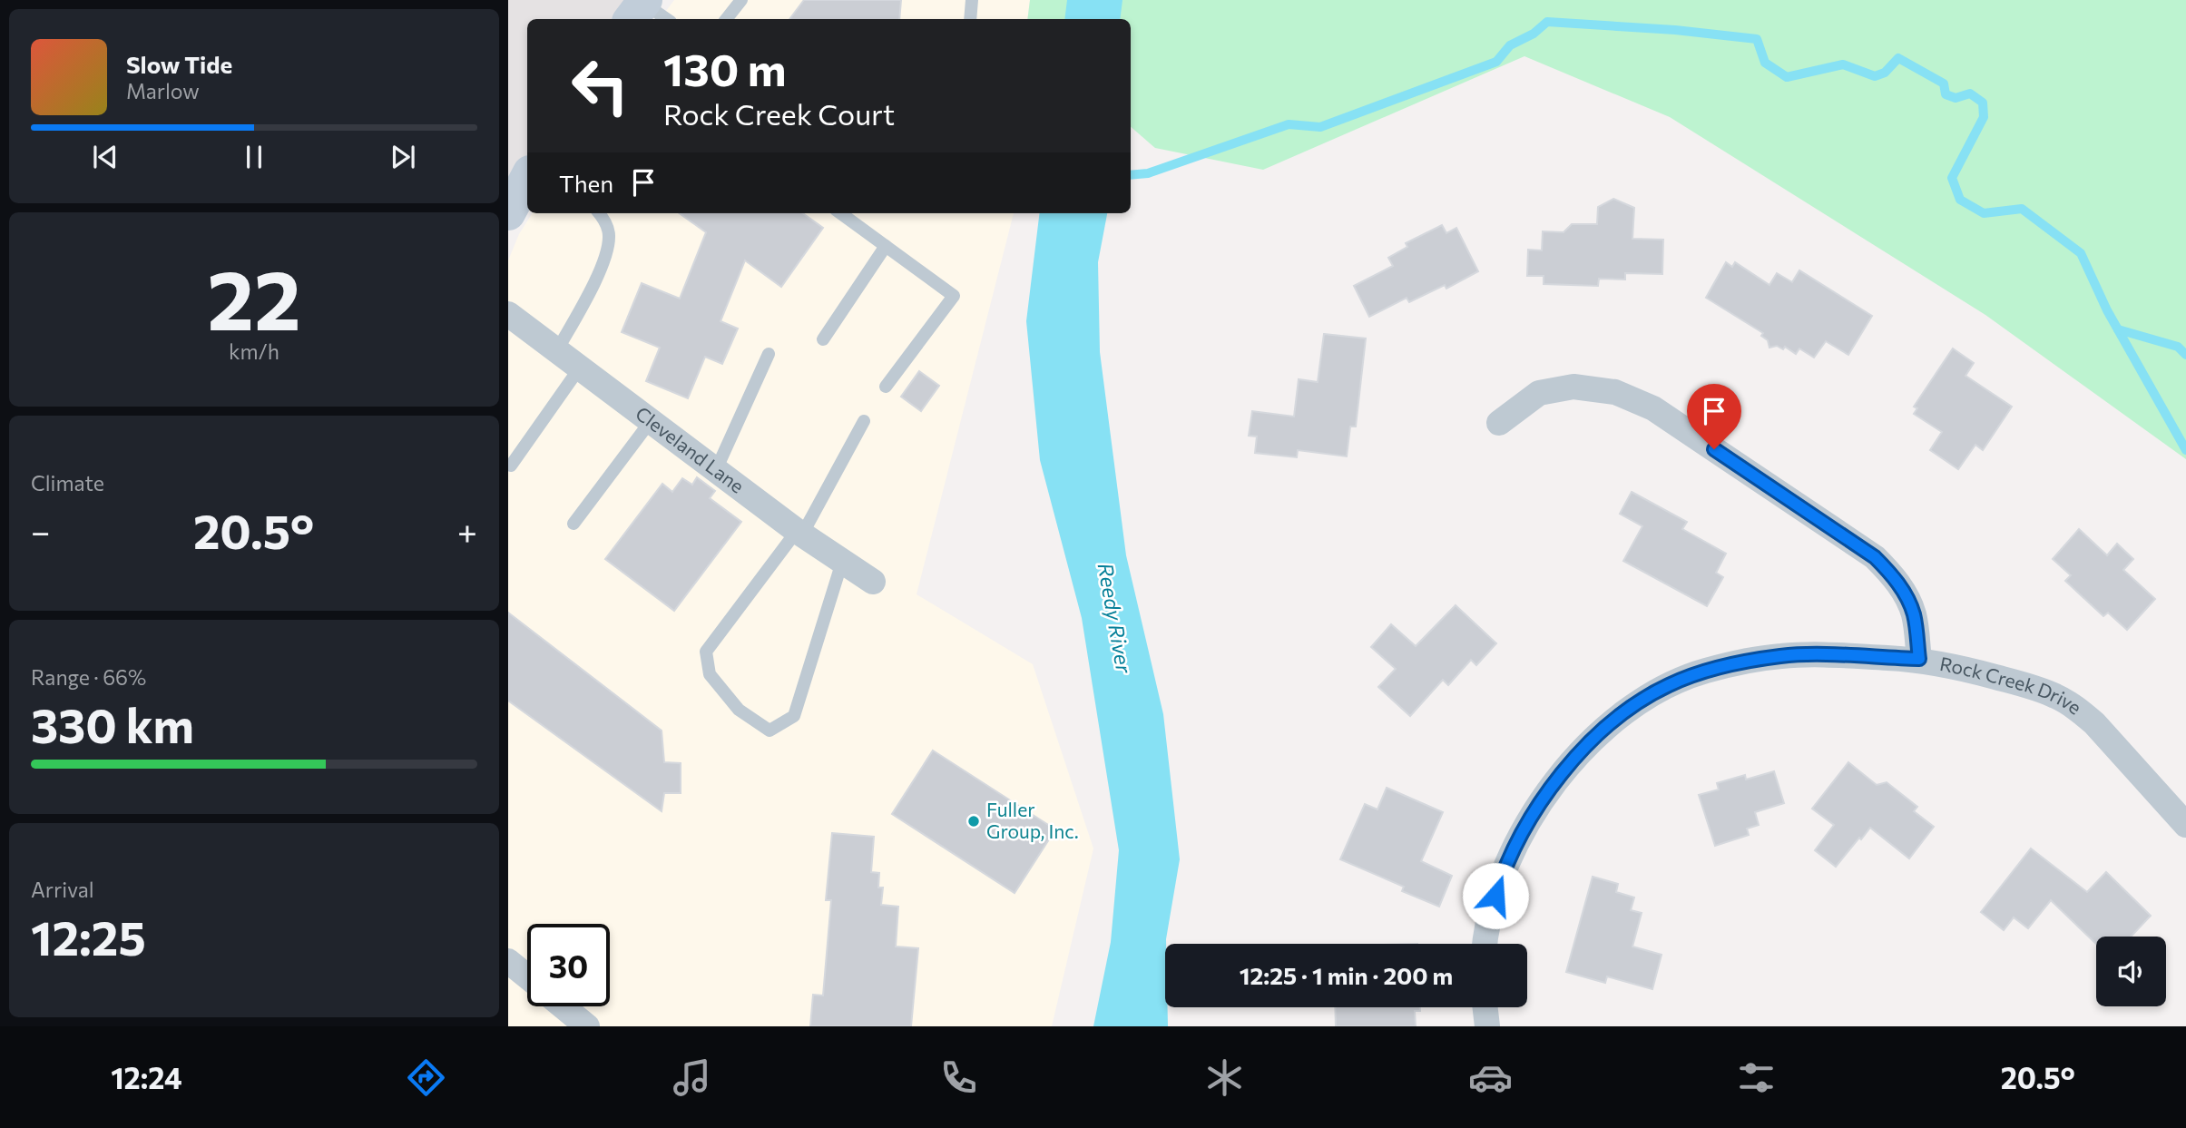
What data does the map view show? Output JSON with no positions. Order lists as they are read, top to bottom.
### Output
{
  "streets": {
    "street": ["Cleveland Lane", "Rock Creek Drive"]
  },
  "water": ["Reedy River"],
  "places": ["Fuller Group, Inc."],
  "page": {
    "turn": ["130 m", "Rock Creek Court"],
    "song": ["Slow Tide", "Marlow"],
    "then": "Then",
    "tile": [
      ["22", "km/h"],
      "Climate",
      ["Range · 66%", "330 km"],
      ["Arrival", "12:25"]
    ],
    "heat": ["−", "20.5°", "+"],
    "limit": "30",
    "trip": "12:25 · 1 min · 200 m",
    "tabs": ["12:24", "20.5°"]
  }
}
